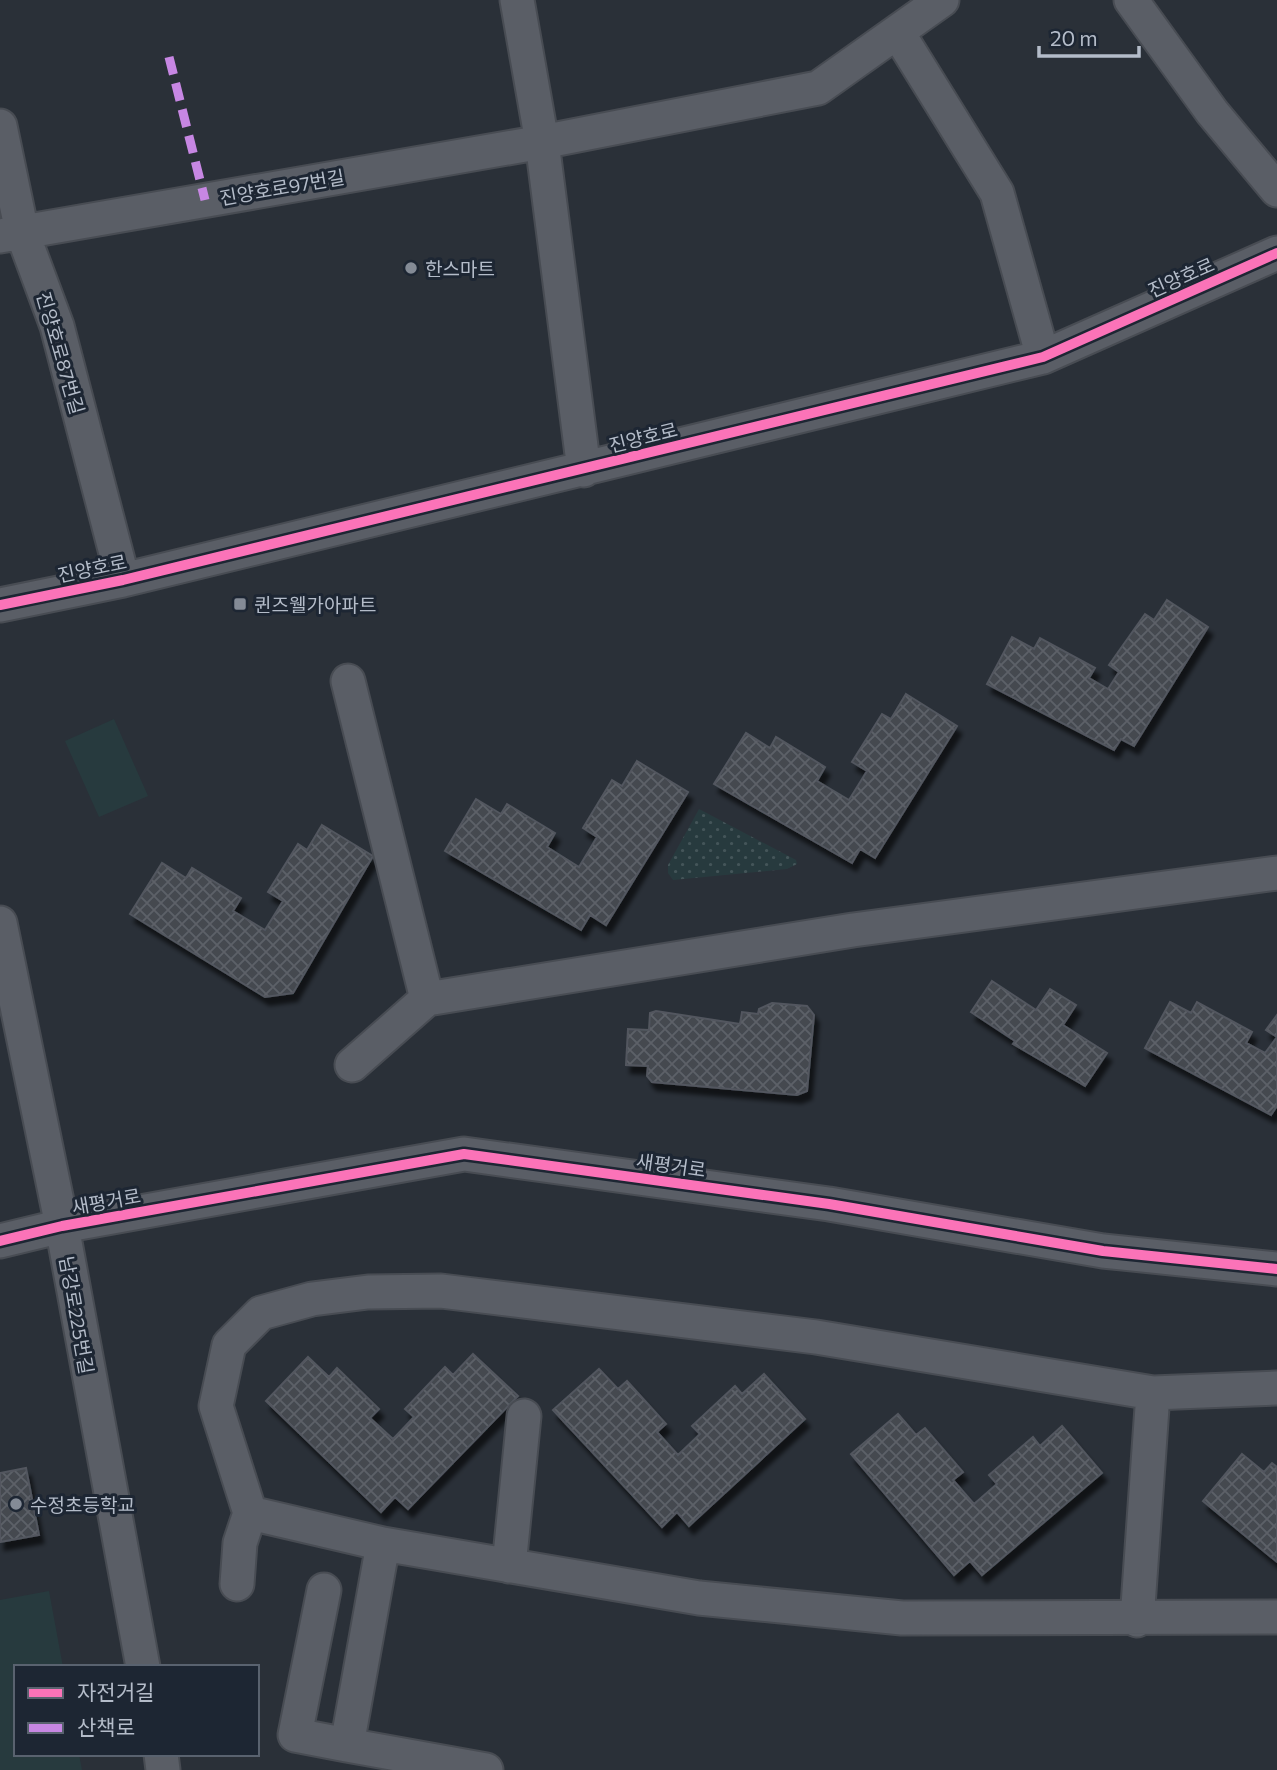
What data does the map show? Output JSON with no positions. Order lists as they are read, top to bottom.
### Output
{
  "streets": {
    "street": [
      "진양호로97번길",
      "진양호로",
      "진양호로87번길",
      "새평거로",
      "남강로225번길"
    ]
  },
  "crossings": [
    ["진양호로97번길", "진양호로87번길"],
    ["진양호로", "진양호로87번길"],
    ["새평거로", "남강로225번길"]
  ],
  "places": {
    "other": ["한스마트", "수정초등학교"],
    "transit": ["퀸즈웰가아파트"]
  },
  "legend": ["자전거길", "산책로"],
  "scale_bar": "20 m"
}
